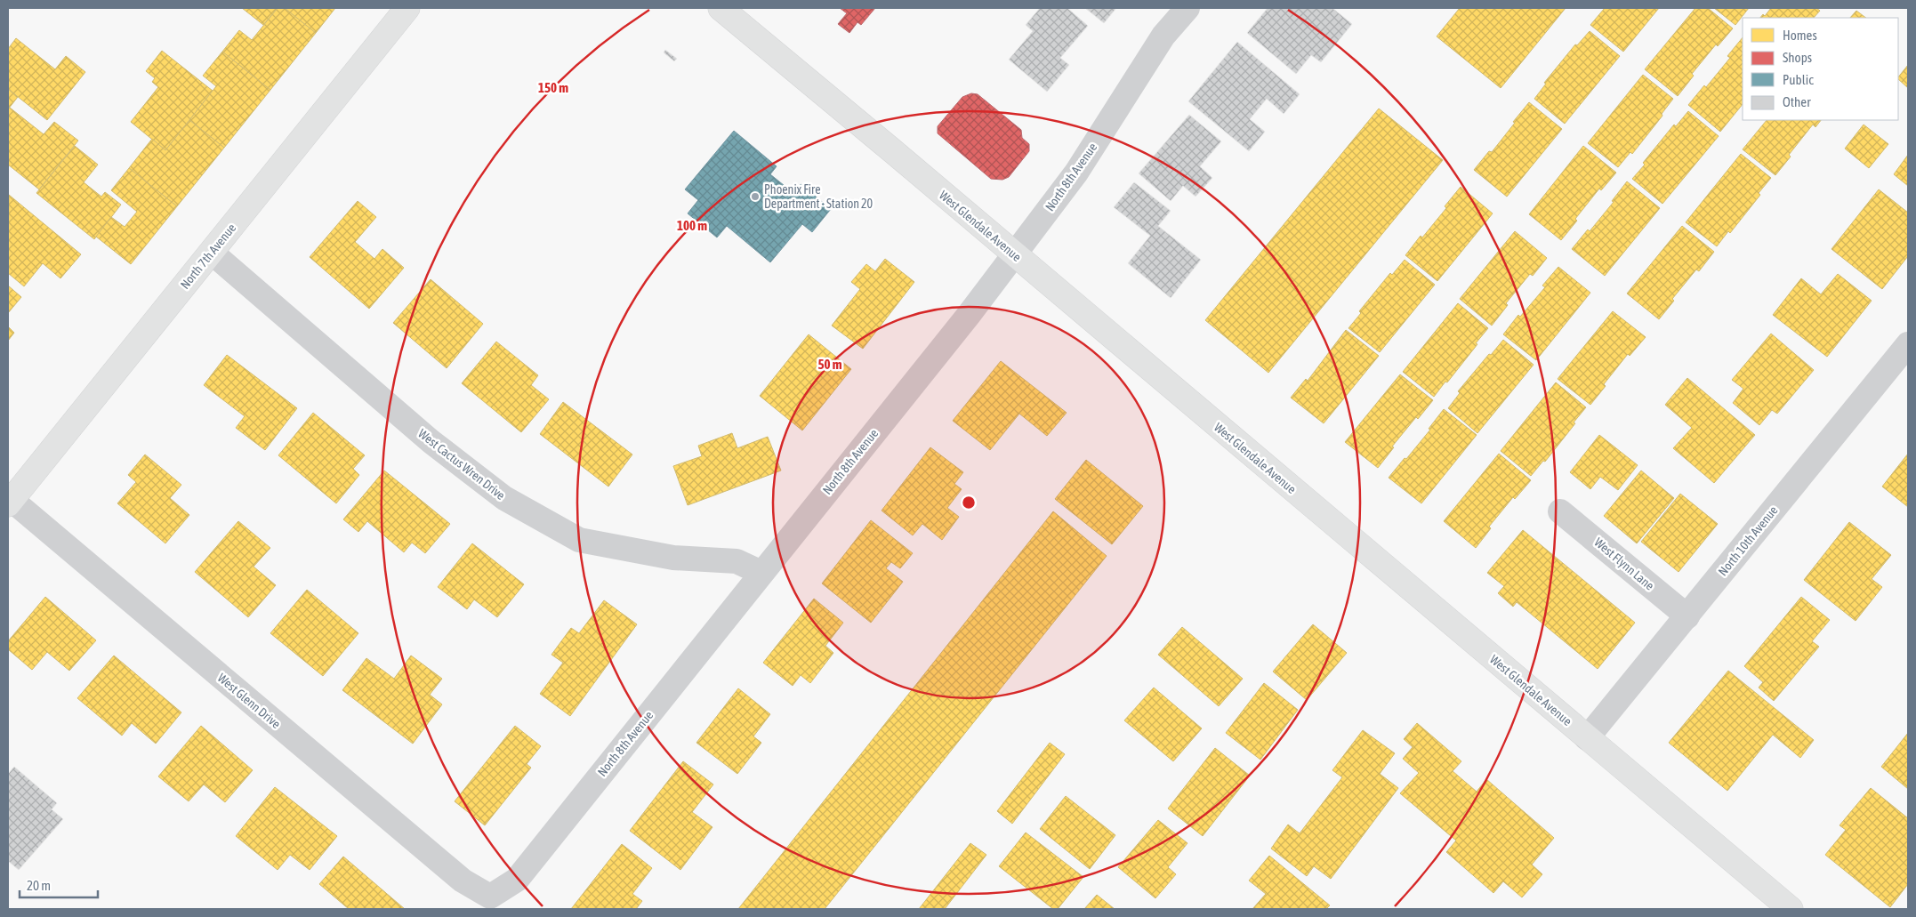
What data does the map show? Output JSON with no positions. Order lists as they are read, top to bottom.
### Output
{
  "streets": {
    "main road": ["West Glendale Avenue", "North 7th Avenue"],
    "street": [
      "North 8th Avenue",
      "West Cactus Wren Drive",
      "North 10th Avenue",
      "West Flynn Lane",
      "West Glenn Drive"
    ]
  },
  "crossings": [
    ["North 8th Avenue", "West Glendale Avenue"],
    ["North 8th Avenue", "West Cactus Wren Drive"],
    ["North 8th Avenue", "West Glenn Drive"],
    ["West Glendale Avenue", "North 10th Avenue"],
    ["North 7th Avenue", "West Cactus Wren Drive"],
    ["North 7th Avenue", "West Glenn Drive"],
    ["North 10th Avenue", "West Flynn Lane"]
  ],
  "places": ["Phoenix Fire Department - Station 20"],
  "legend": [
    "Homes",
    "Shops",
    "Public",
    "Other"
  ],
  "scale_bar": "20 m",
  "rings": ["150 m", "100 m", "50 m"]
}
